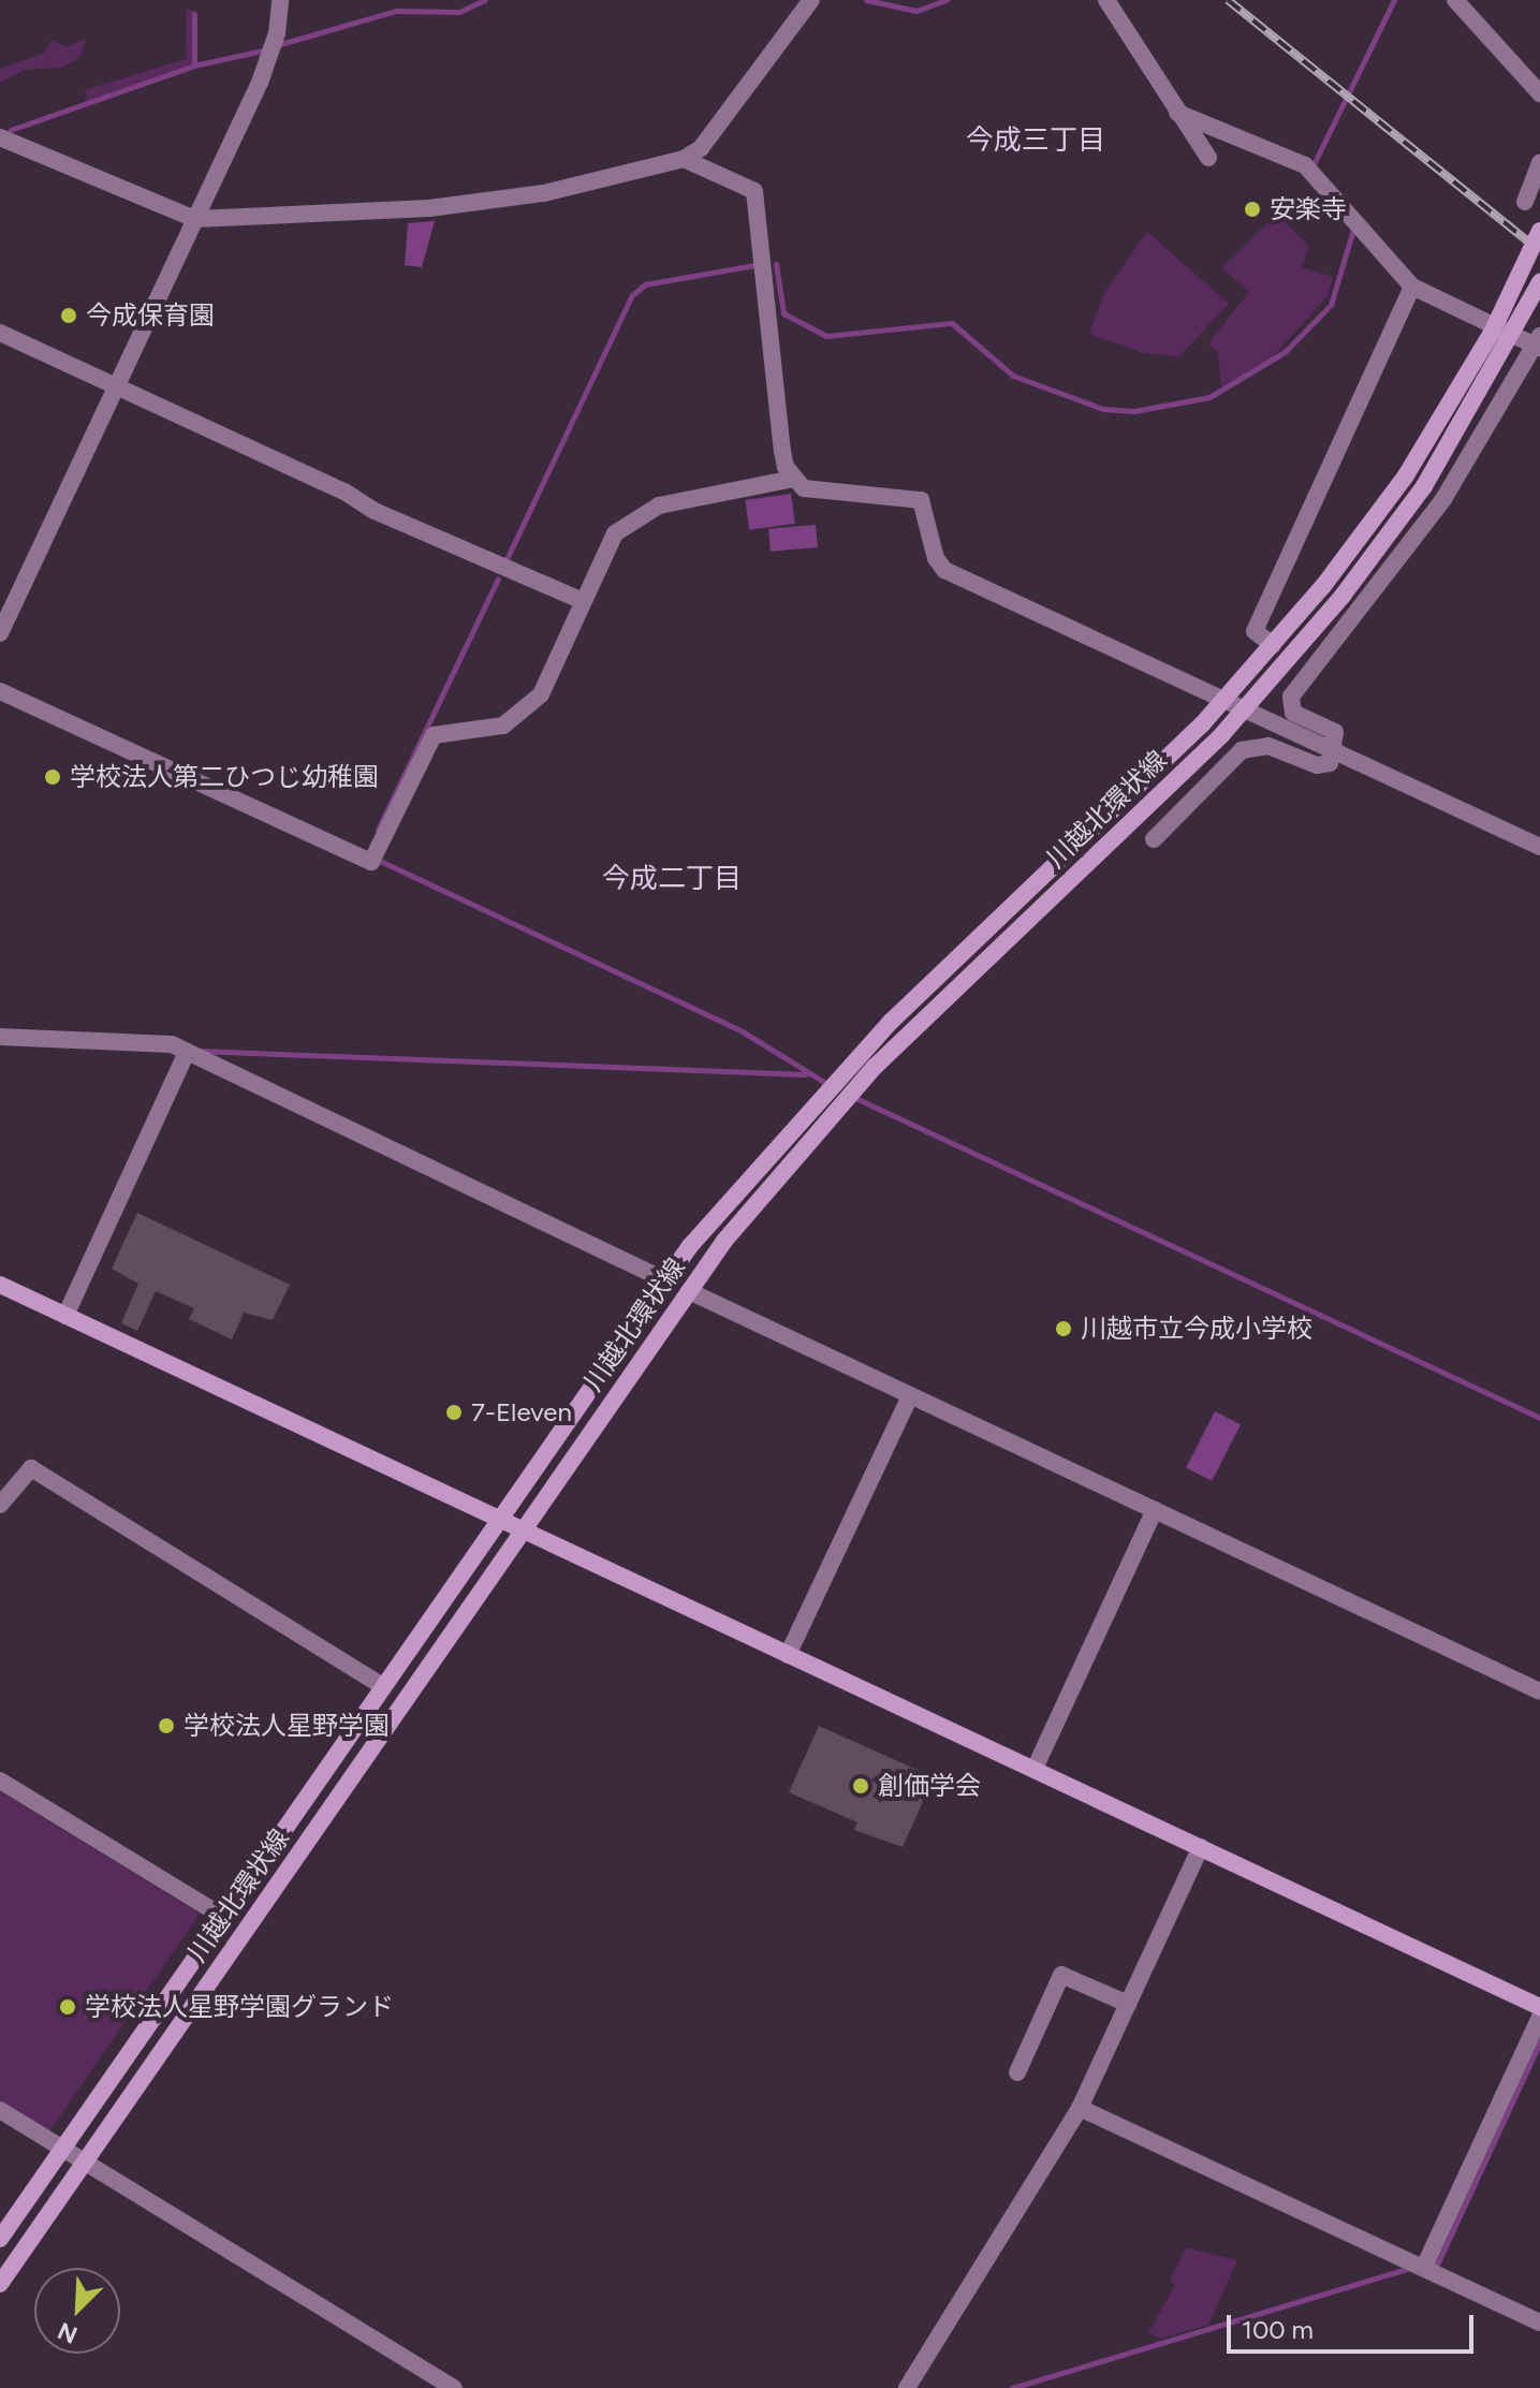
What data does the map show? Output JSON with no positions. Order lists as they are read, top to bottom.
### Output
{
  "streets": {
    "main road": ["川越北環状線"]
  },
  "districts": ["今成三丁目", "今成二丁目"],
  "places": [
    "安楽寺",
    "今成保育園",
    "学校法人第二ひつじ幼稚園",
    "川越市立今成小学校",
    "7-Eleven",
    "学校法人星野学園",
    "創価学会",
    "学校法人星野学園グランド"
  ],
  "scale_bar": "100 m",
  "north": "bottom left"
}
